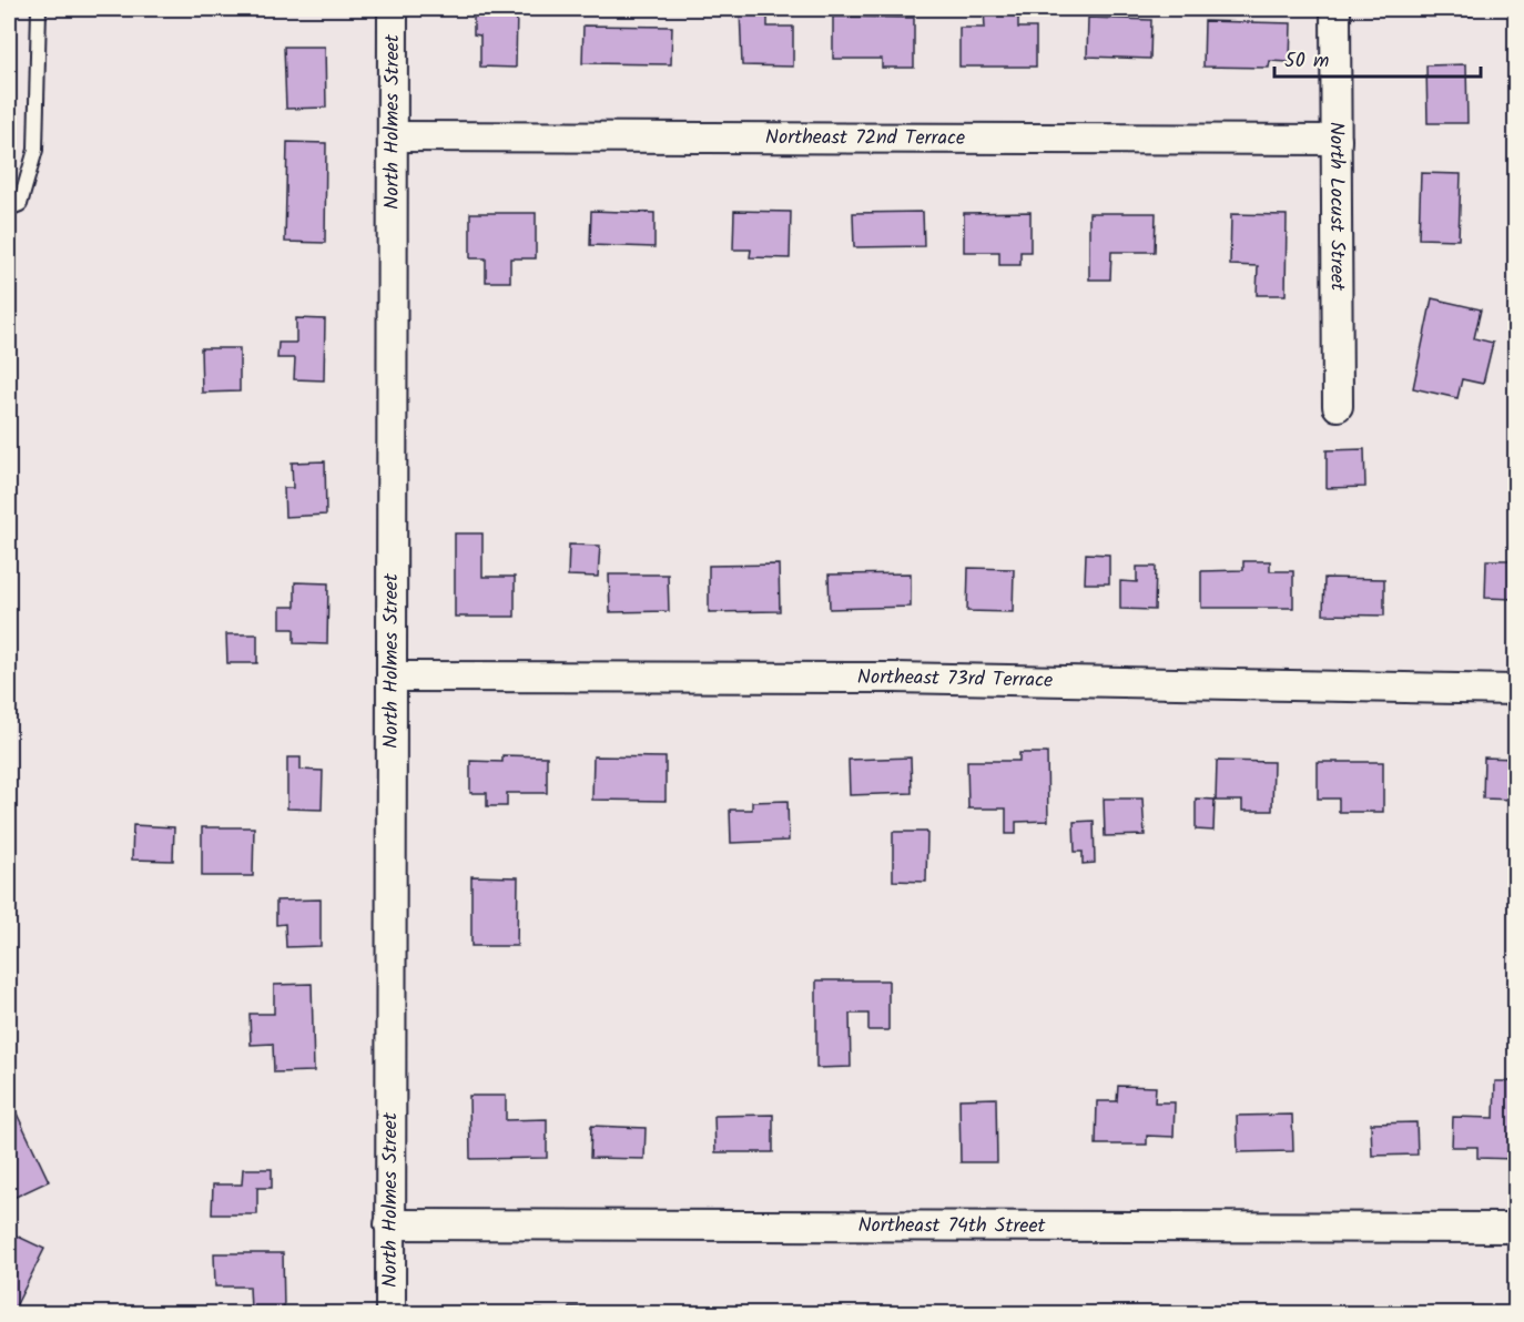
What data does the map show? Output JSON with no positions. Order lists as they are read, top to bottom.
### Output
{
  "streets": {
    "street": [
      "North Holmes Street",
      "Northeast 72nd Terrace",
      "North Locust Street",
      "Northeast 73rd Terrace",
      "Northeast 74th Street"
    ]
  },
  "crossings": [
    ["North Holmes Street", "Northeast 72nd Terrace"],
    ["North Holmes Street", "Northeast 73rd Terrace"],
    ["North Holmes Street", "Northeast 74th Street"],
    ["Northeast 72nd Terrace", "North Locust Street"]
  ],
  "scale_bar": "50 m"
}
